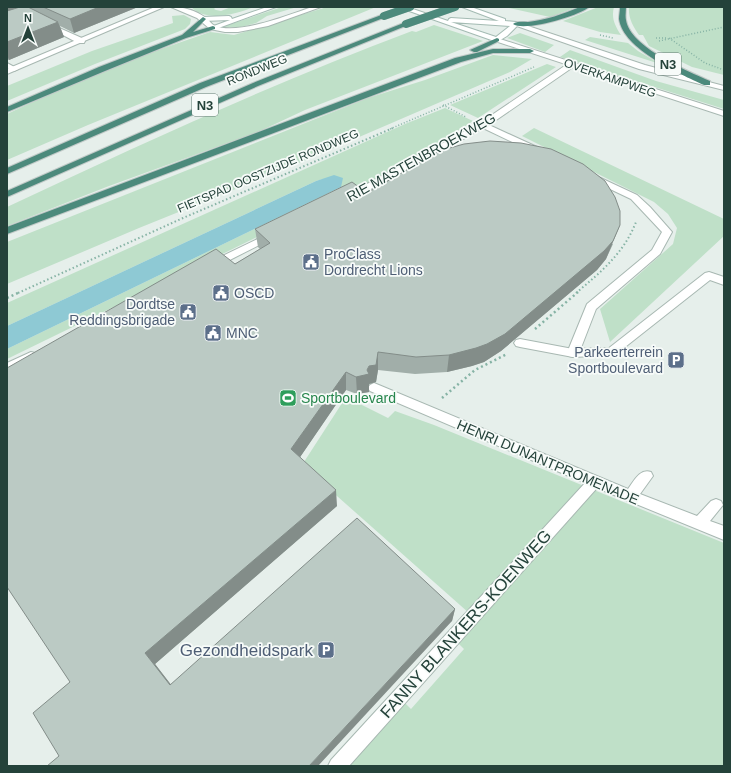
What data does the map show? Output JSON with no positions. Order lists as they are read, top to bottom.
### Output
{
  "streets": {
    "highway": ["N3", "RONDWEG"],
    "street": [
      "OVERKAMPWEG",
      "RIE MASTENBROEKWEG",
      "HENRI DUNANTPROMENADE",
      "FANNY BLANKERS-KOENWEG"
    ],
    "path": ["FIETSPAD OOSTZIJDE RONDWEG"]
  },
  "crossings": [
    ["N3", "OVERKAMPWEG"],
    ["OVERKAMPWEG", "RIE MASTENBROEKWEG"],
    ["HENRI DUNANTPROMENADE", "FANNY BLANKERS-KOENWEG"]
  ],
  "places": {
    "public building": [
      "ProClass Dordrecht Lions",
      "OSCD",
      "Dordtse Reddingsbrigade",
      "MNC"
    ],
    "parking": ["Parkeerterrein Sportboulevard", "Gezondheidspark"],
    "sports": ["Sportboulevard"]
  },
  "north": "top"
}
